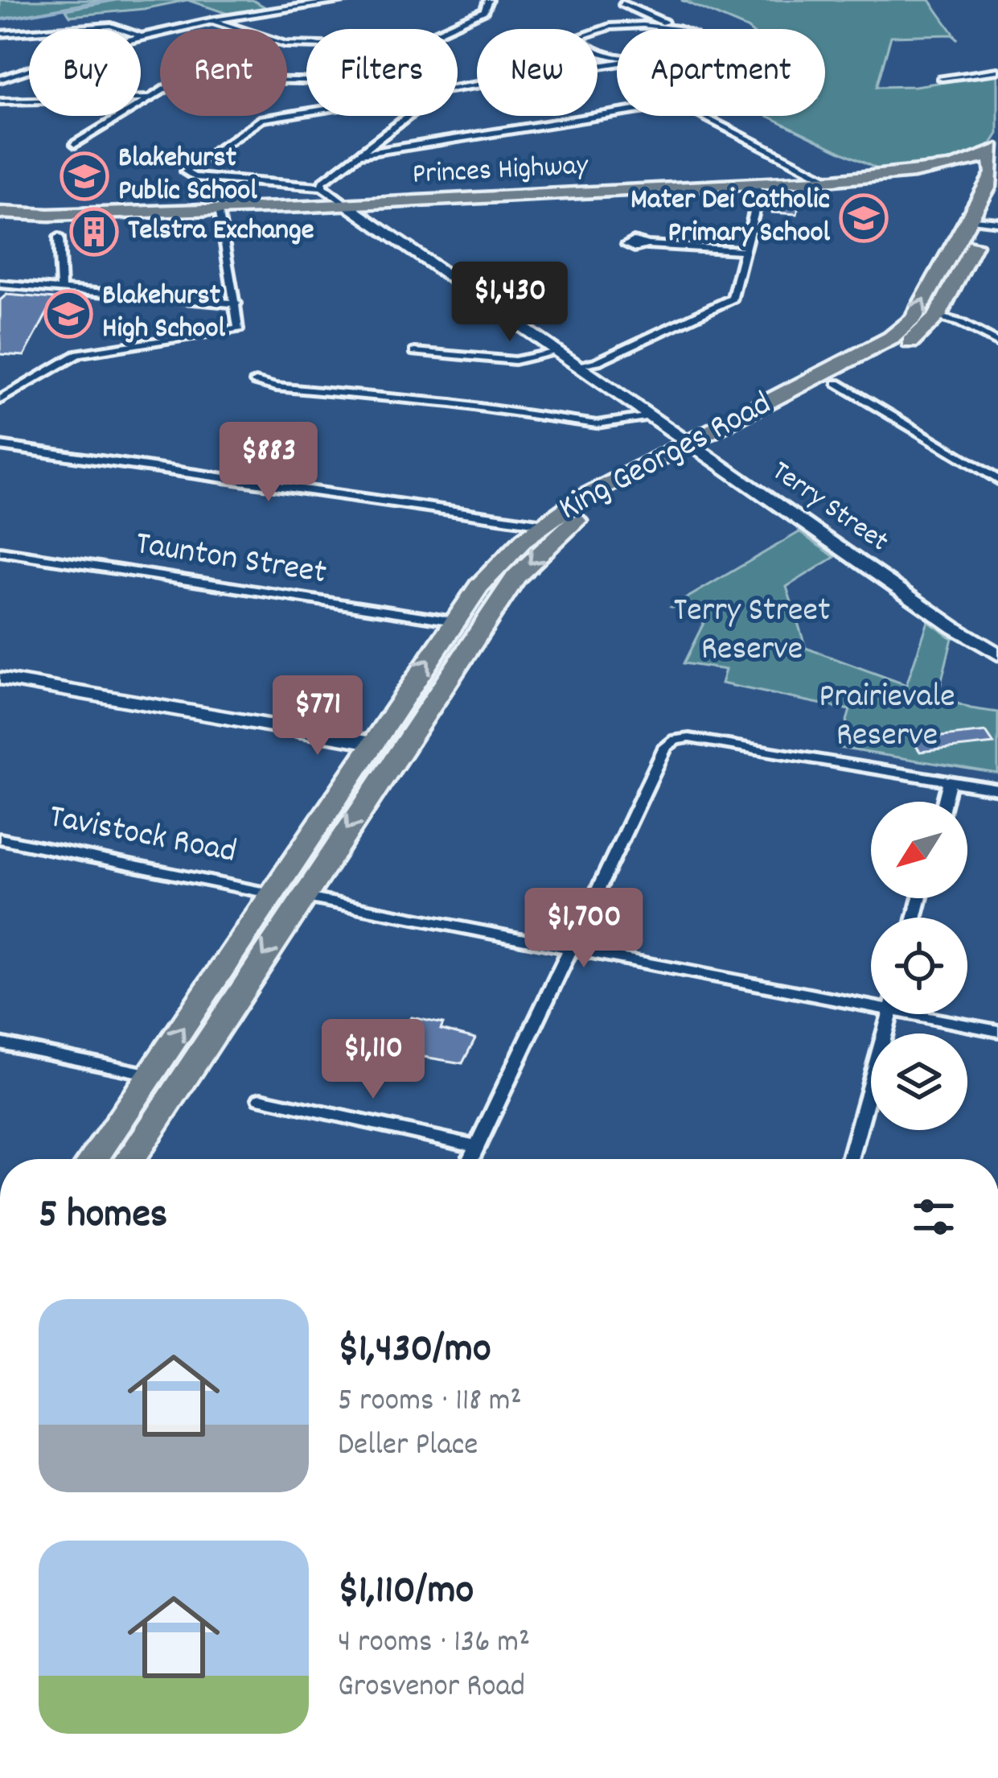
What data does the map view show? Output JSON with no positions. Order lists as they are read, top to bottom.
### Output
{
  "streets": {
    "highway": ["Princes Highway", "King Georges Road"],
    "street": ["Terry Street", "Taunton Street", "Tavistock Road"]
  },
  "crossings": [
    ["Princes Highway", "King Georges Road"],
    ["Princes Highway", "Terry Street"],
    ["King Georges Road", "Terry Street"],
    ["King Georges Road", "Taunton Street"],
    ["King Georges Road", "Tavistock Road"]
  ],
  "parks": ["Terry Street Reserve", "Prairievale Reserve"],
  "places": {
    "school or university": ["Blakehurst Public School", "Mater Dei Catholic Primary School", "Blakehurst High School"],
    "building": ["Telstra Exchange"]
  },
  "north": "bottom left",
  "page": {
    "chip": [
      "Buy",
      "Rent",
      "Filters",
      "New",
      "Apartment"
    ],
    "price": [
      "$1,430",
      "$883",
      "$771",
      "$1,700",
      "$1,110"
    ],
    "heading": "5 homes",
    "list": [
      {
        "name": "$1,430/mo",
        "note": "5 rooms · 118 m² · Deller Place"
      },
      {
        "name": "$1,110/mo",
        "note": "4 rooms · 136 m² · Grosvenor Road"
      }
    ]
  }
}
